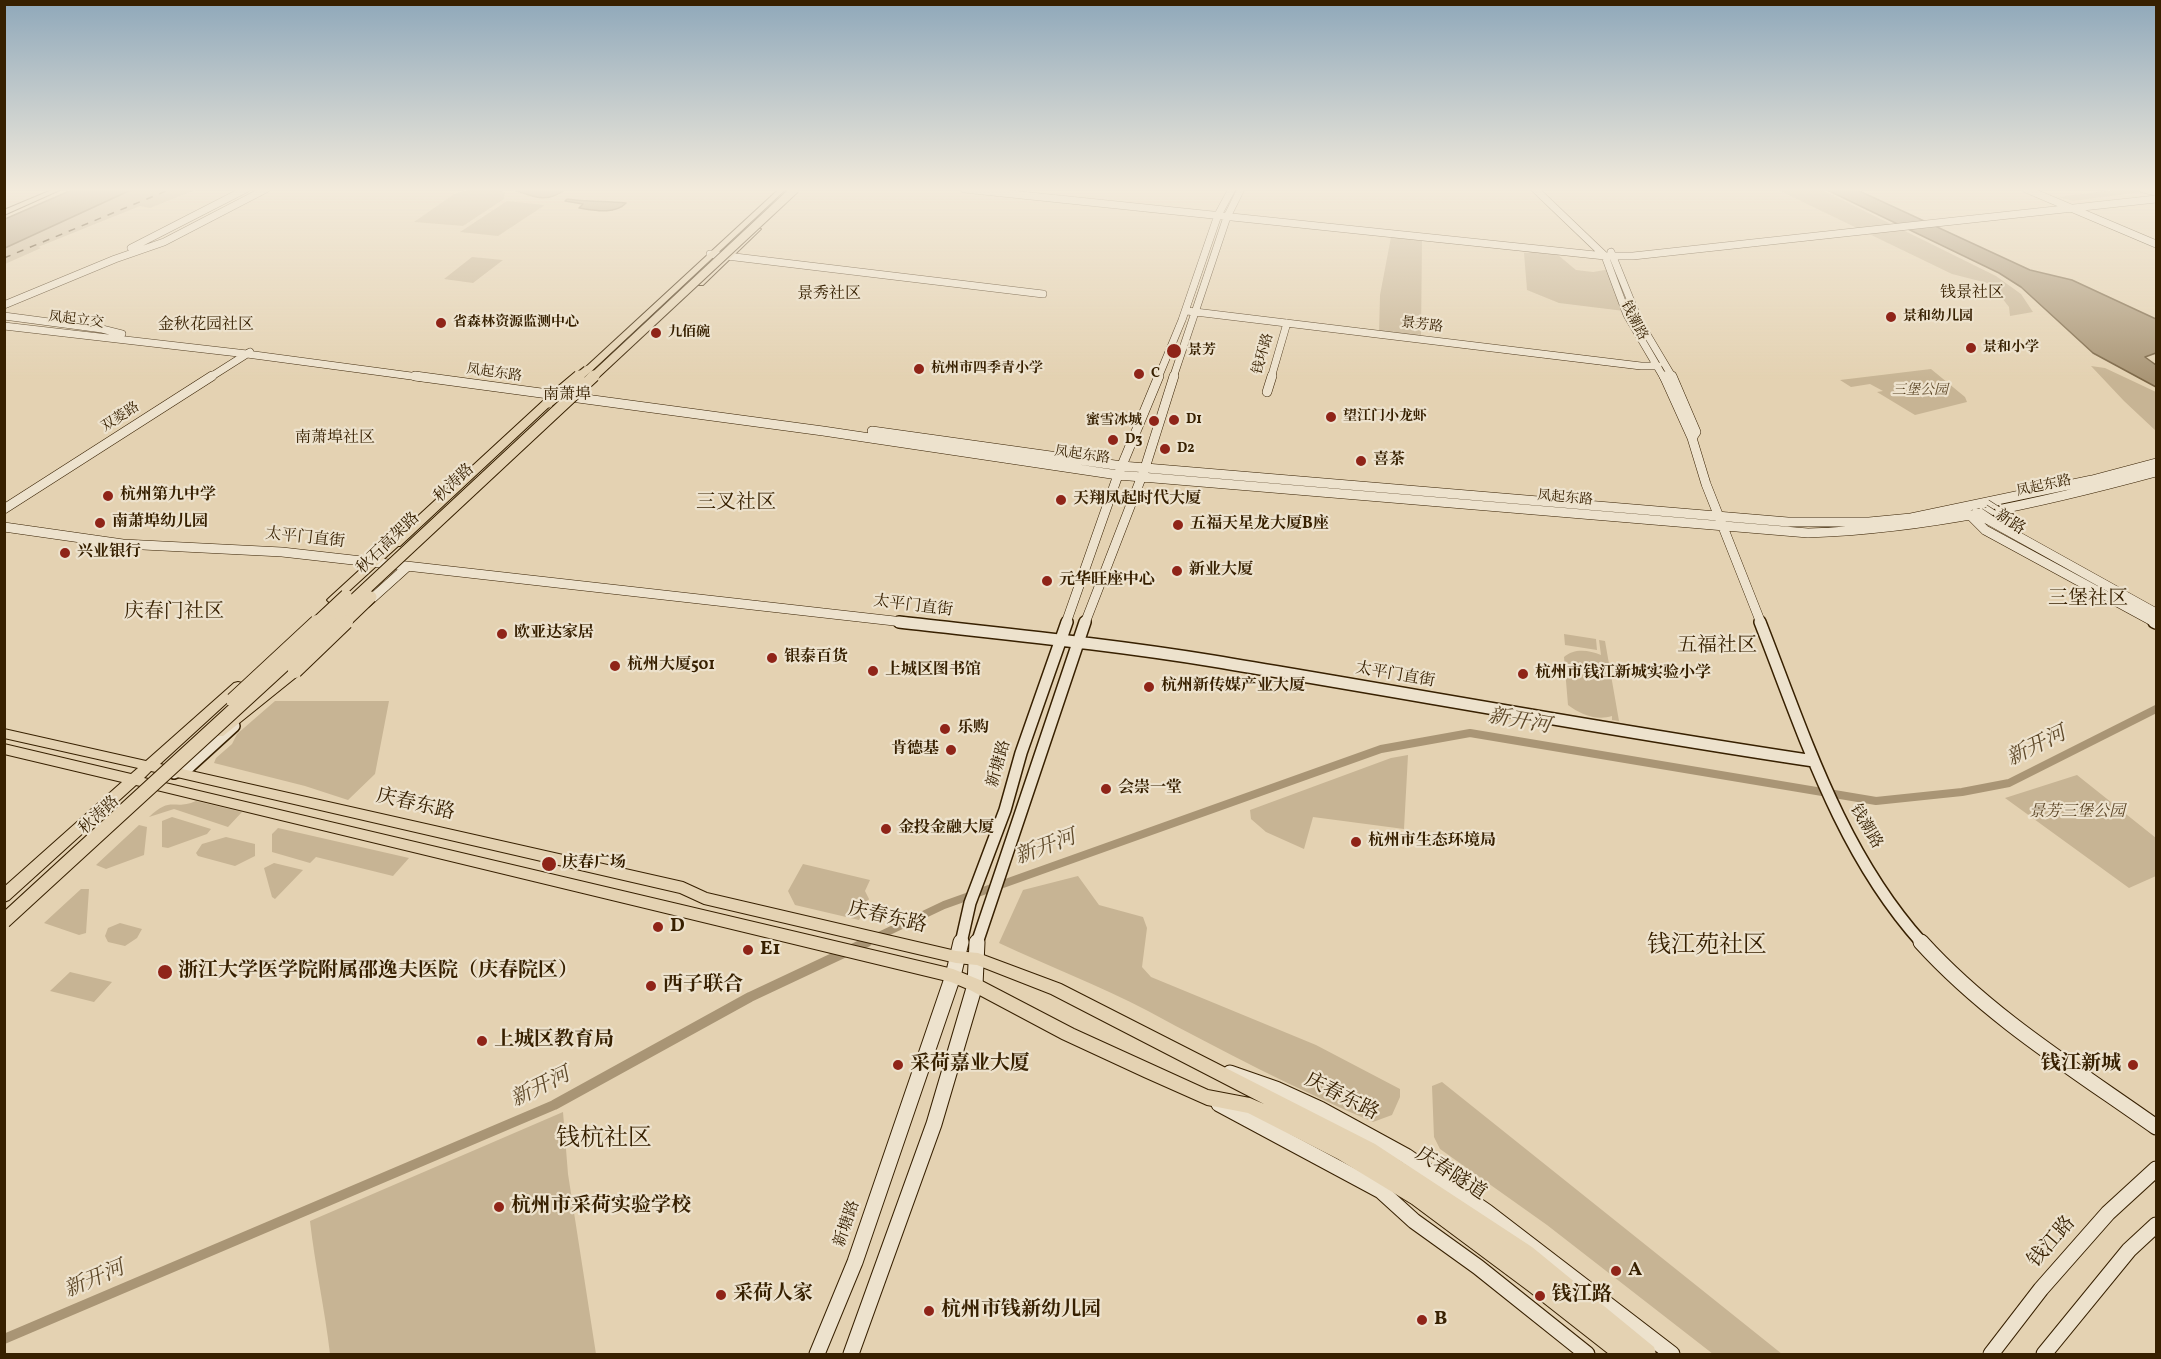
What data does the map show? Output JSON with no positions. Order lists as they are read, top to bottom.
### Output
{
  "streets": {
    "highway": ["秋石高架路"],
    "main road": [
      "凤起立交",
      "钱潮路",
      "景芳路",
      "钱环路",
      "凤起东路",
      "双菱路",
      "秋涛路",
      "三新路",
      "太平门直街",
      "新塘路",
      "庆春东路",
      "庆春隧道",
      "钱江路"
    ]
  },
  "crossings": [
    ["凤起立交", "凤起东路"],
    ["钱潮路", "景芳路"],
    ["钱潮路", "凤起东路"],
    ["钱潮路", "太平门直街"],
    ["景芳路", "钱环路"],
    ["景芳路", "新塘路"],
    ["凤起东路", "双菱路"],
    ["凤起东路", "秋涛路"],
    ["凤起东路", "三新路"],
    ["凤起东路", "新塘路"],
    ["秋涛路", "太平门直街"],
    ["秋涛路", "庆春东路"],
    ["太平门直街", "新塘路"],
    ["新塘路", "庆春东路"],
    ["庆春东路", "庆春隧道"]
  ],
  "districts": [
    "钱景社区",
    "景秀社区",
    "金秋花园社区",
    "南萧埠",
    "南萧埠社区",
    "三叉社区",
    "三堡社区",
    "庆春门社区",
    "五福社区",
    "钱江苑社区",
    "钱杭社区"
  ],
  "water": ["新开河"],
  "parks": ["三堡公园", "景芳三堡公园"],
  "places": [
    "景和幼儿园",
    "省森林资源监测中心",
    "九佰碗",
    "景和小学",
    "景芳",
    "杭州市四季青小学",
    "C",
    "望江门小龙虾",
    "D1",
    "蜜雪冰城",
    "D3",
    "D2",
    "喜茶",
    "杭州第九中学",
    "天翔凤起时代大厦",
    "南萧埠幼儿园",
    "五福天星龙大厦B座",
    "兴业银行",
    "新业大厦",
    "元华旺座中心",
    "欧亚达家居",
    "银泰百货",
    "杭州大厦501",
    "上城区图书馆",
    "杭州市钱江新城实验小学",
    "杭州新传媒产业大厦",
    "乐购",
    "肯德基",
    "会崇一堂",
    "金投金融大厦",
    "杭州市生态环境局",
    "庆春广场",
    "D",
    "E1",
    "浙江大学医学院附属邵逸夫医院（庆春院区）",
    "西子联合",
    "上城区教育局",
    "采荷嘉业大厦",
    "钱江新城",
    "杭州市采荷实验学校",
    "A",
    "采荷人家",
    "钱江路",
    "杭州市钱新幼儿园",
    "B"
  ]
}
